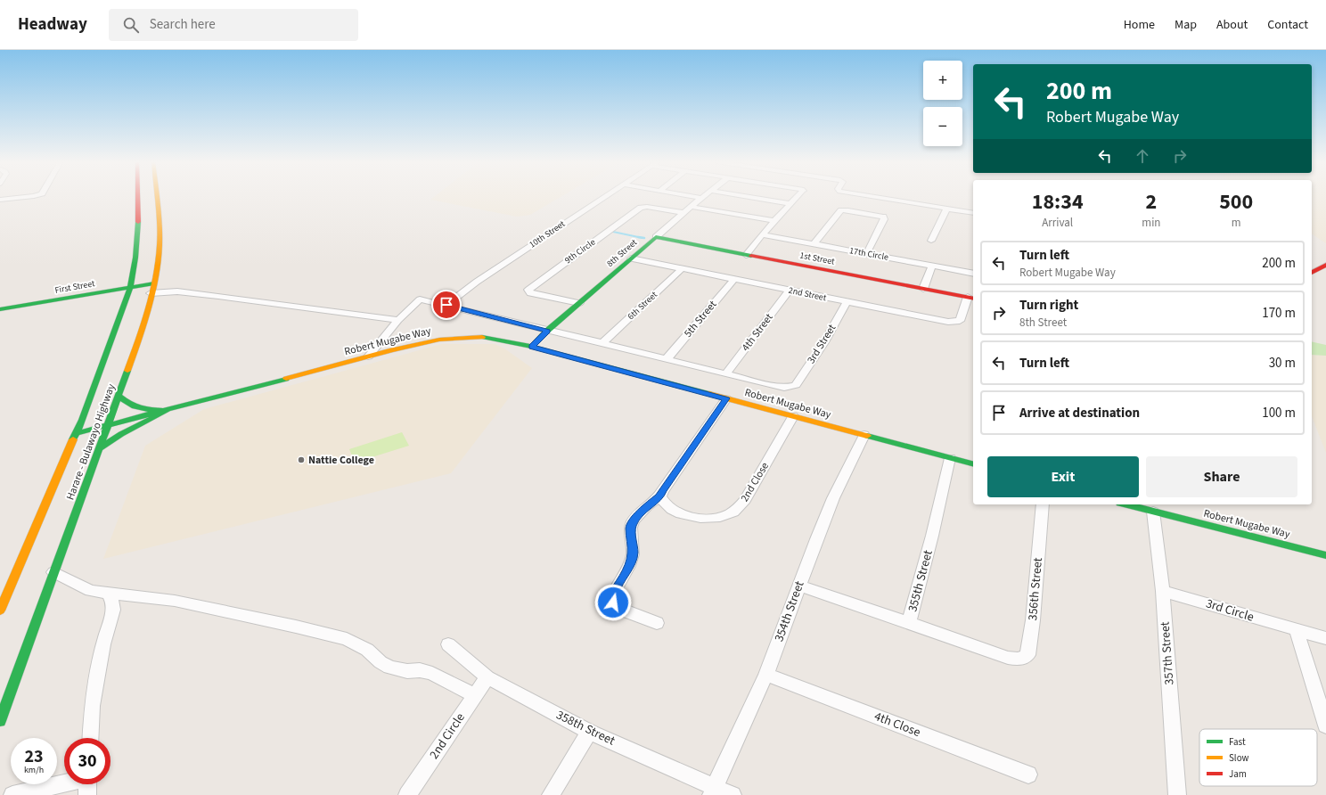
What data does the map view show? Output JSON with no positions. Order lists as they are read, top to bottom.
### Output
{
  "streets": {
    "main road": [
      "8th Street",
      "1st Street",
      "First Street",
      "Robert Mugabe Way",
      "Harare - Bulawayo Highway"
    ],
    "street": [
      "10th Street",
      "9th Circle",
      "17th Circle",
      "2nd Street",
      "6th Street",
      "5th Street",
      "4th Street",
      "3rd Street",
      "2nd Close",
      "355th Street",
      "356th Street",
      "3rd Circle",
      "354th Street",
      "357th Street",
      "4th Close",
      "358th Street",
      "2nd Circle"
    ]
  },
  "crossings": [
    ["9th Circle", "8th Street"],
    ["8th Street", "1st Street"],
    ["8th Street", "2nd Street"],
    ["8th Street", "Robert Mugabe Way"],
    ["1st Street", "2nd Street"],
    ["First Street", "Harare - Bulawayo Highway"],
    ["2nd Street", "6th Street"],
    ["2nd Street", "5th Street"],
    ["2nd Street", "4th Street"],
    ["2nd Street", "3rd Street"],
    ["4th Street", "3rd Street"],
    ["Robert Mugabe Way", "Harare - Bulawayo Highway"],
    ["Robert Mugabe Way", "2nd Close"],
    ["Robert Mugabe Way", "355th Street"],
    ["Robert Mugabe Way", "354th Street"],
    ["Robert Mugabe Way", "357th Street"],
    ["355th Street", "356th Street"],
    ["3rd Circle", "357th Street"],
    ["354th Street", "4th Close"],
    ["354th Street", "358th Street"],
    ["358th Street", "2nd Circle"]
  ],
  "places": ["Nattie College"],
  "legend": ["Fast", "Slow", "Jam"],
  "page": {
    "header": "Headway",
    "search": "Search here",
    "nav": [
      "Home",
      "Map",
      "About",
      "Contact"
    ],
    "map_buttons": ["+", "−"],
    "turn": ["200 m", "Robert Mugabe Way"],
    "eta": [
      "18:34",
      "Arrival",
      "2",
      "min",
      "500",
      "m"
    ],
    "list": [
      {
        "name": "Turn left",
        "note": "Robert Mugabe Way",
        "value": "200 m"
      },
      {
        "name": "Turn right",
        "note": "8th Street",
        "value": "170 m"
      },
      {
        "name": "Turn left",
        "value": "30 m"
      },
      {
        "name": "Arrive at destination",
        "value": "100 m"
      }
    ],
    "buttons": ["Exit", "Share"],
    "speed": "23 km/h",
    "limit": "30"
  }
}
